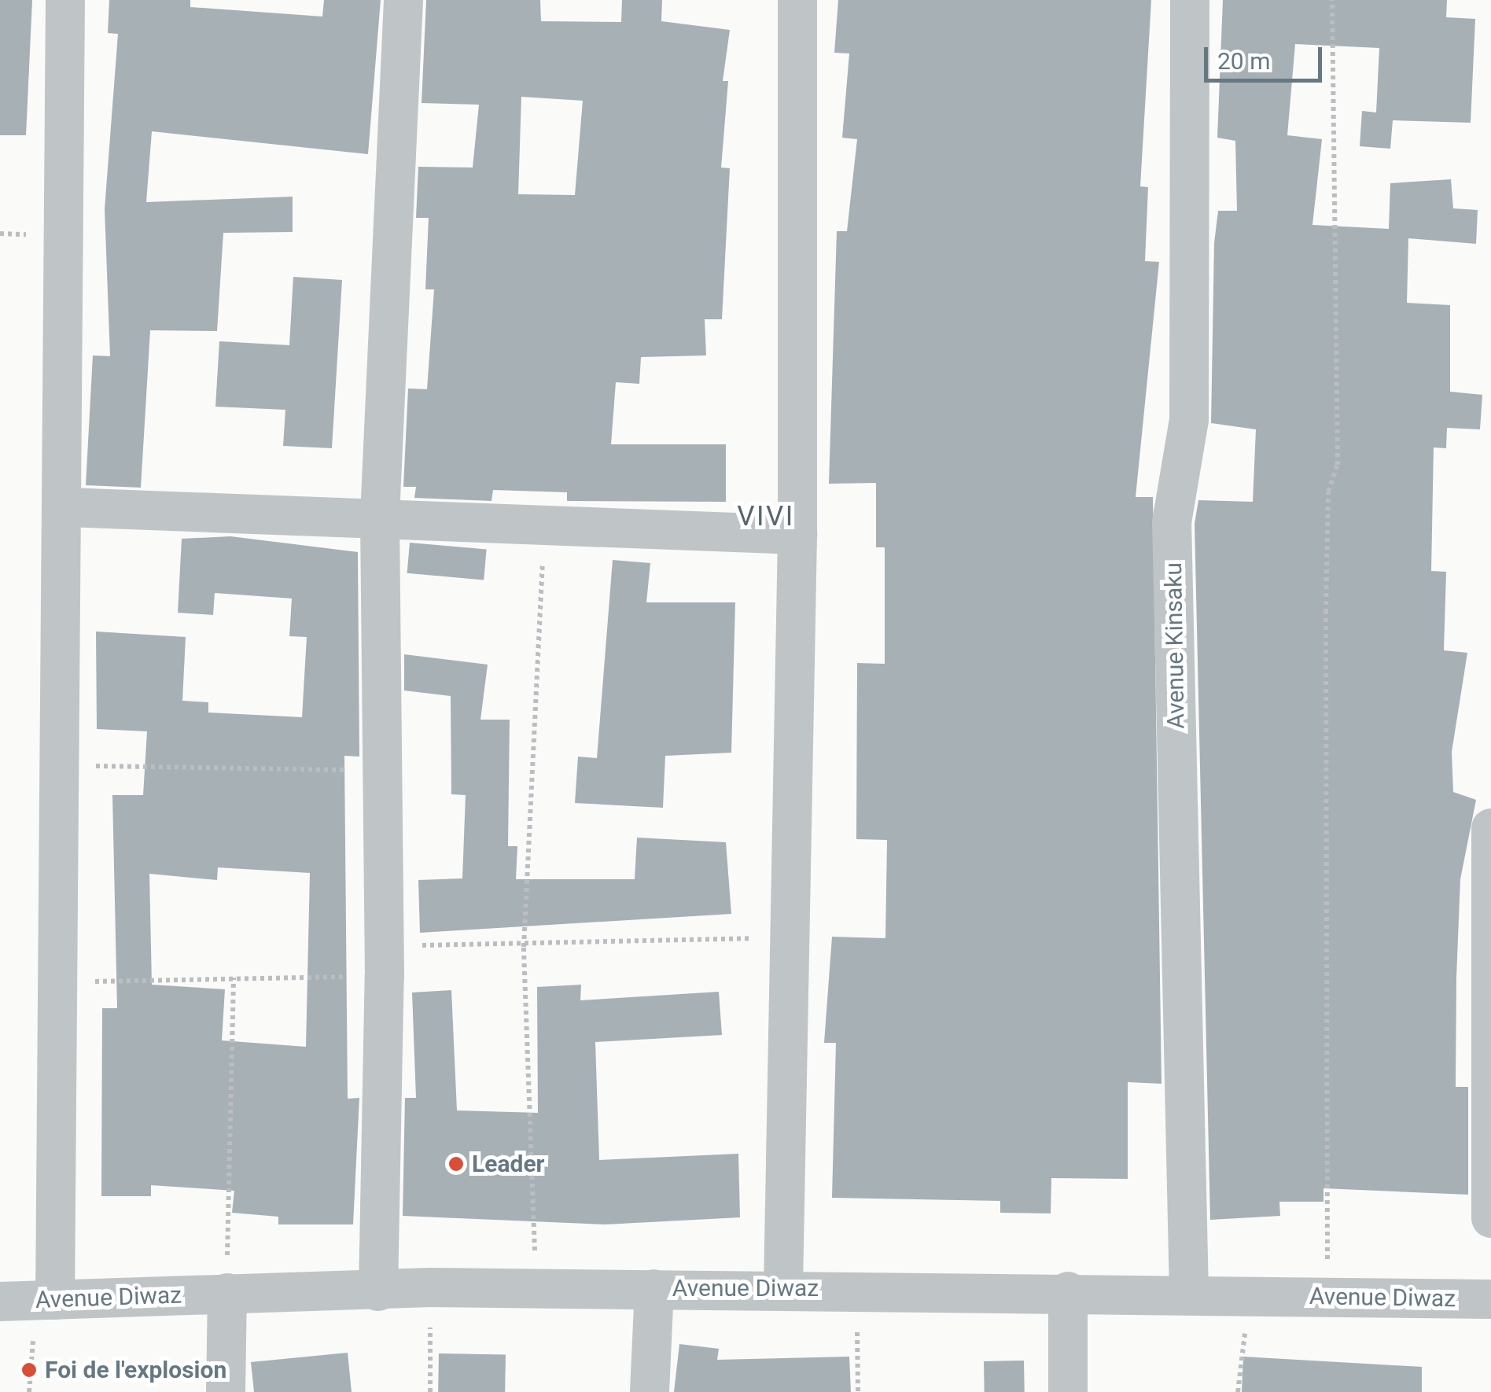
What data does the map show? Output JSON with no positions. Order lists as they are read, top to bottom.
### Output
{
  "streets": {
    "street": ["Avenue Kinsaku", "Avenue Diwaz"]
  },
  "crossings": [
    ["Avenue Kinsaku", "Avenue Diwaz"]
  ],
  "districts": ["VIVI"],
  "places": ["Leader", "Foi de l'explosion"],
  "scale_bar": "20 m"
}
